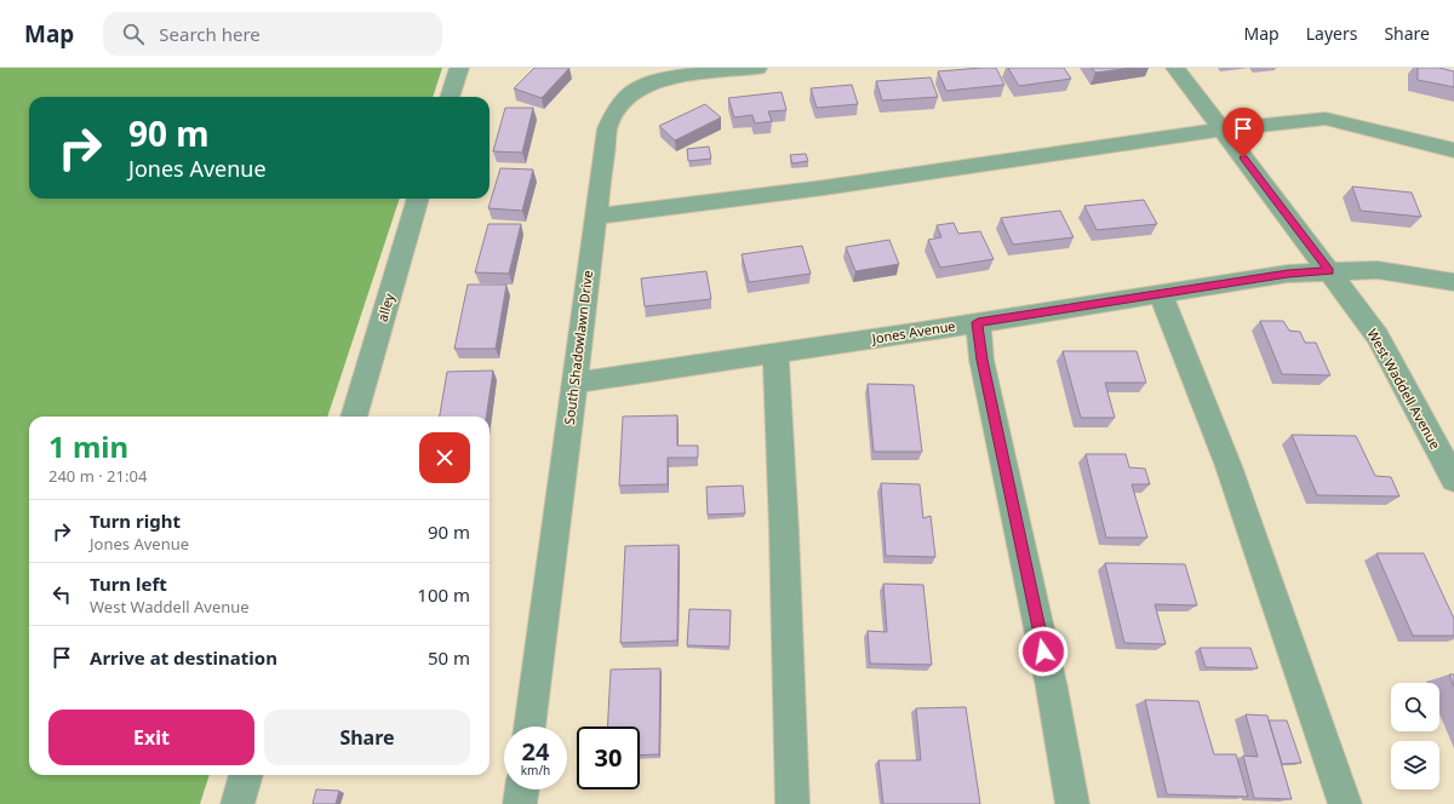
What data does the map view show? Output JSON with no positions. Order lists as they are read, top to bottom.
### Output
{
  "streets": {
    "street": [
      "alley",
      "Jones Avenue",
      "South Shadowlawn Drive",
      "West Waddell Avenue"
    ]
  },
  "crossings": [
    ["Jones Avenue", "South Shadowlawn Drive"],
    ["Jones Avenue", "West Waddell Avenue"]
  ],
  "page": {
    "header": "Map",
    "search": "Search here",
    "nav": ["Map", "Layers", "Share"],
    "turn": ["90 m", "Jones Avenue"],
    "heading": ["1 min", "240 m · 21:04"],
    "list": [
      {
        "name": "Turn right",
        "note": "Jones Avenue",
        "value": "90 m"
      },
      {
        "name": "Turn left",
        "note": "West Waddell Avenue",
        "value": "100 m"
      },
      {
        "name": "Arrive at destination",
        "value": "50 m"
      }
    ],
    "buttons": ["Exit", "Share"],
    "speed": "24 km/h",
    "limit": "30"
  }
}
